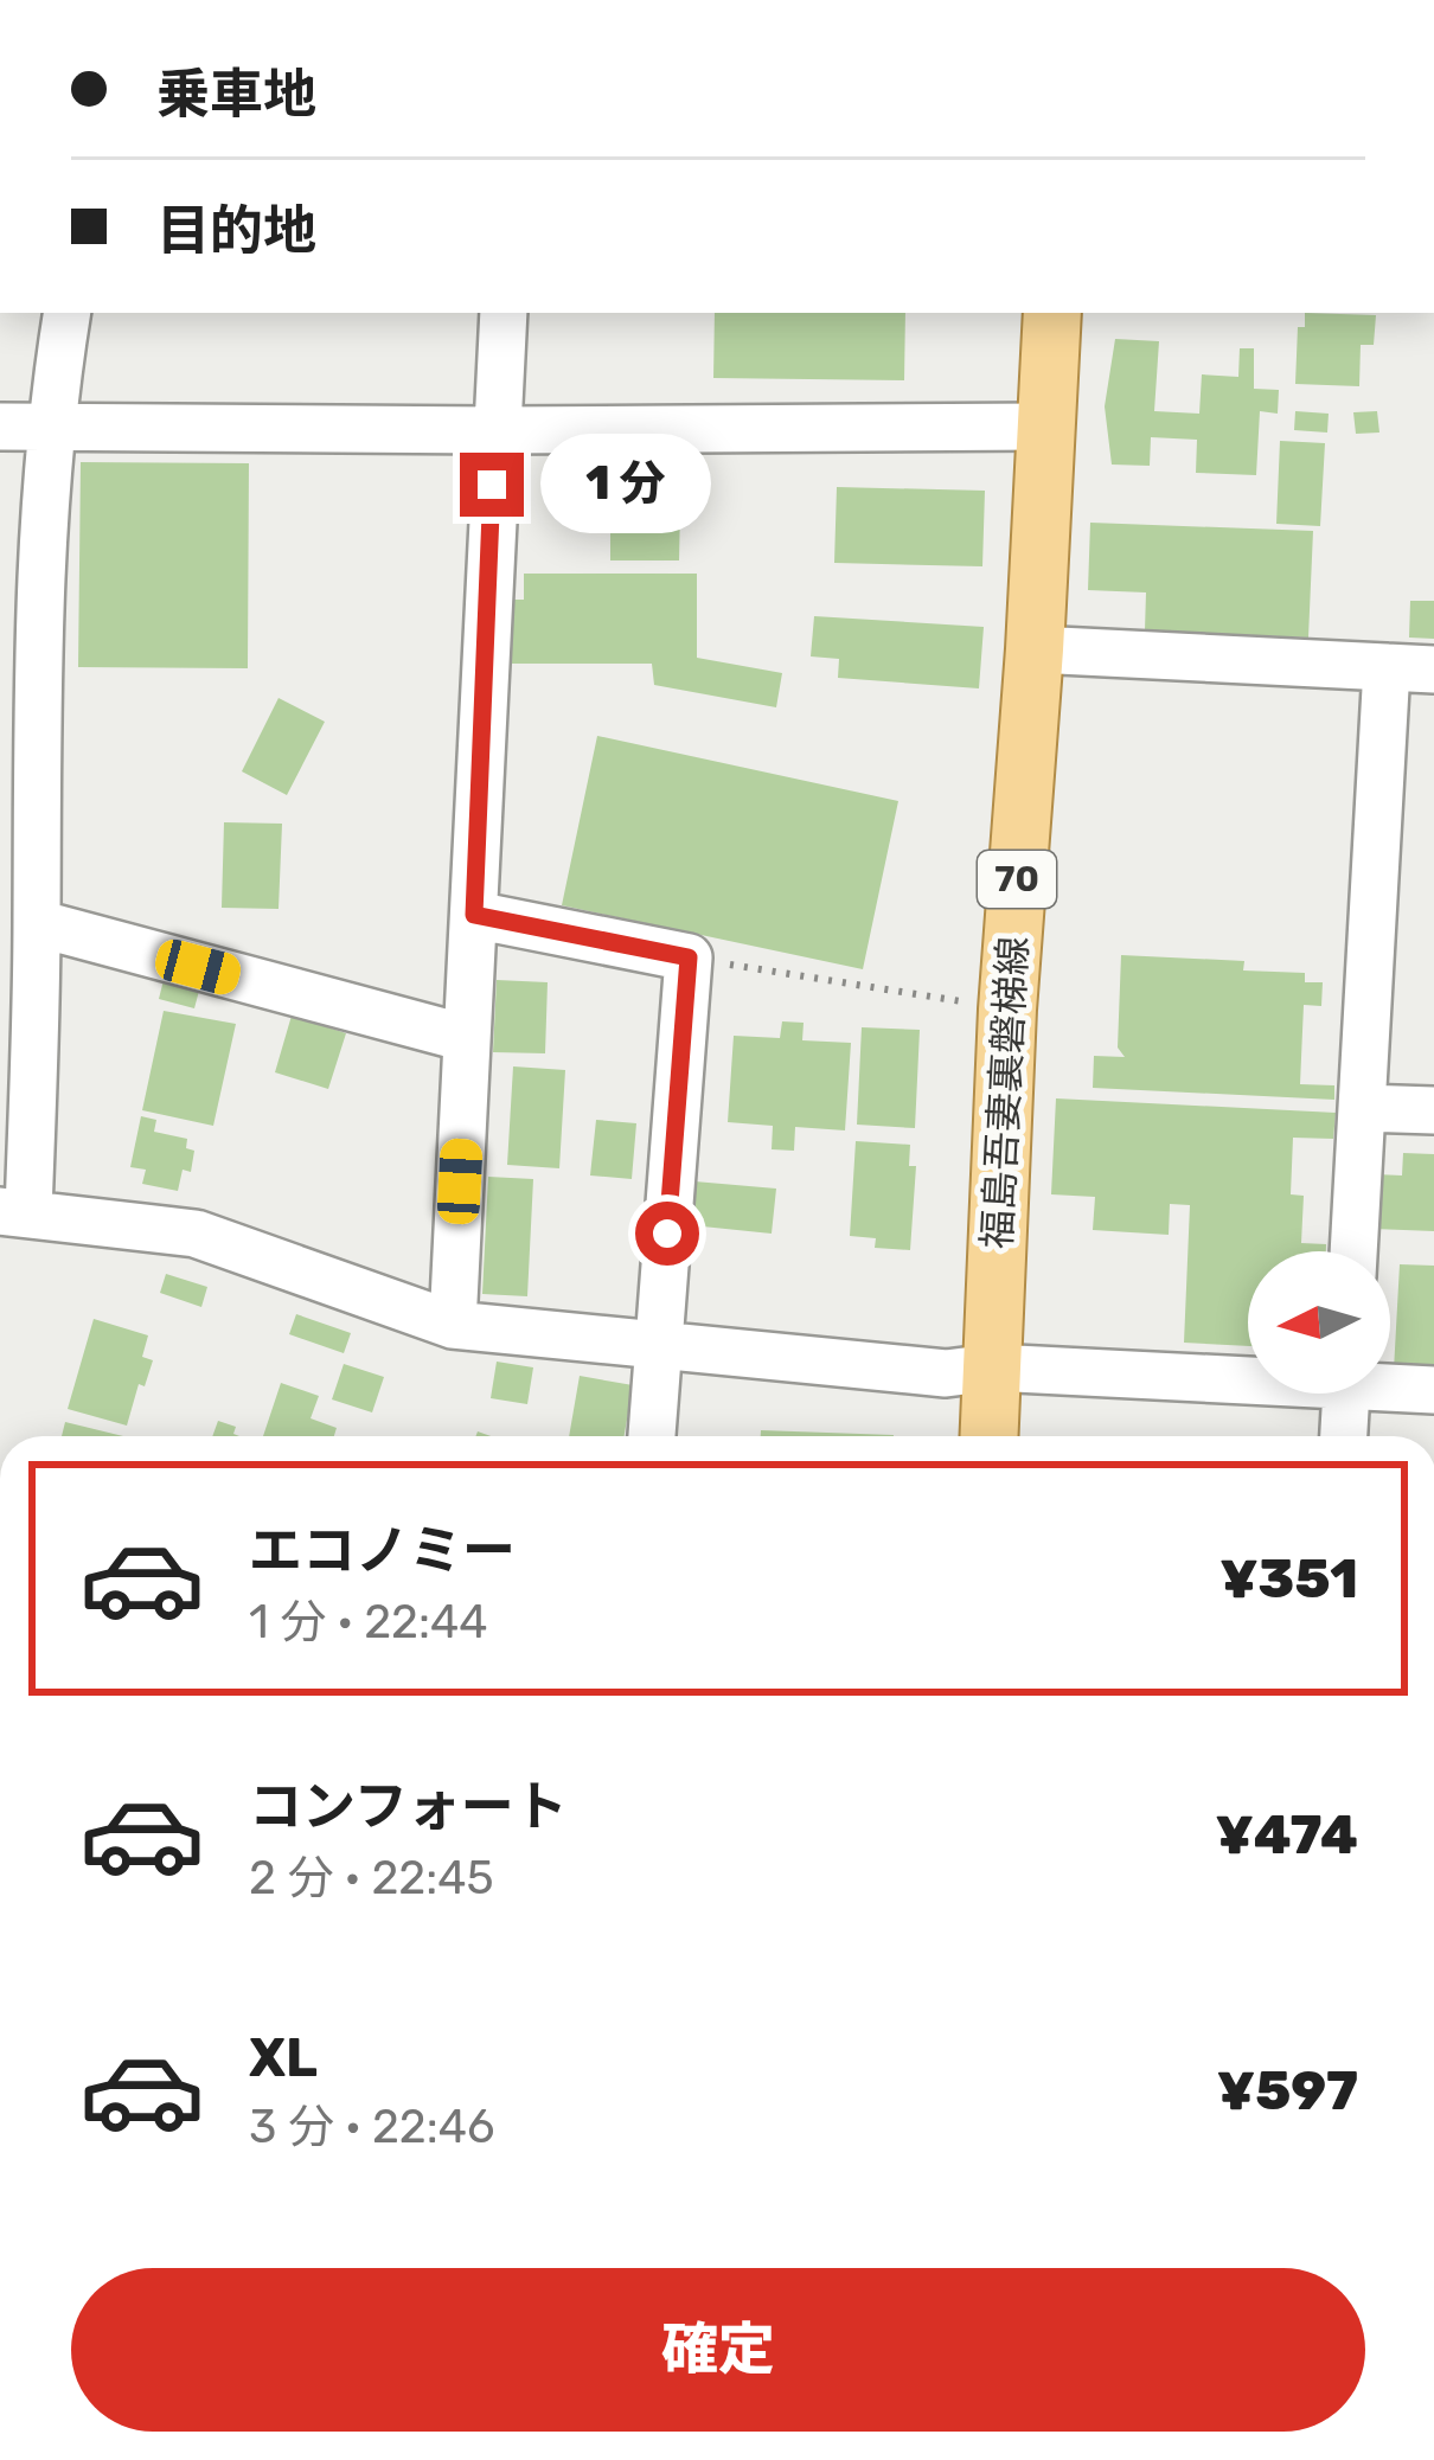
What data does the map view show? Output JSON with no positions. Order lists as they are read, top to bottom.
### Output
{
  "streets": {
    "main road": ["70", "福島吾妻裏磐梯線"]
  },
  "north": "left",
  "page": {
    "banner": ["乗車地", "目的地"],
    "bubble": "1 分",
    "list": [
      {
        "name": "エコノミー",
        "note": "1 分 · 22:44",
        "value": "¥351"
      },
      {
        "name": "コンフォート",
        "note": "2 分 · 22:45",
        "value": "¥474"
      },
      {
        "name": "XL",
        "note": "3 分 · 22:46",
        "value": "¥597"
      }
    ],
    "buttons": "確定"
  }
}
